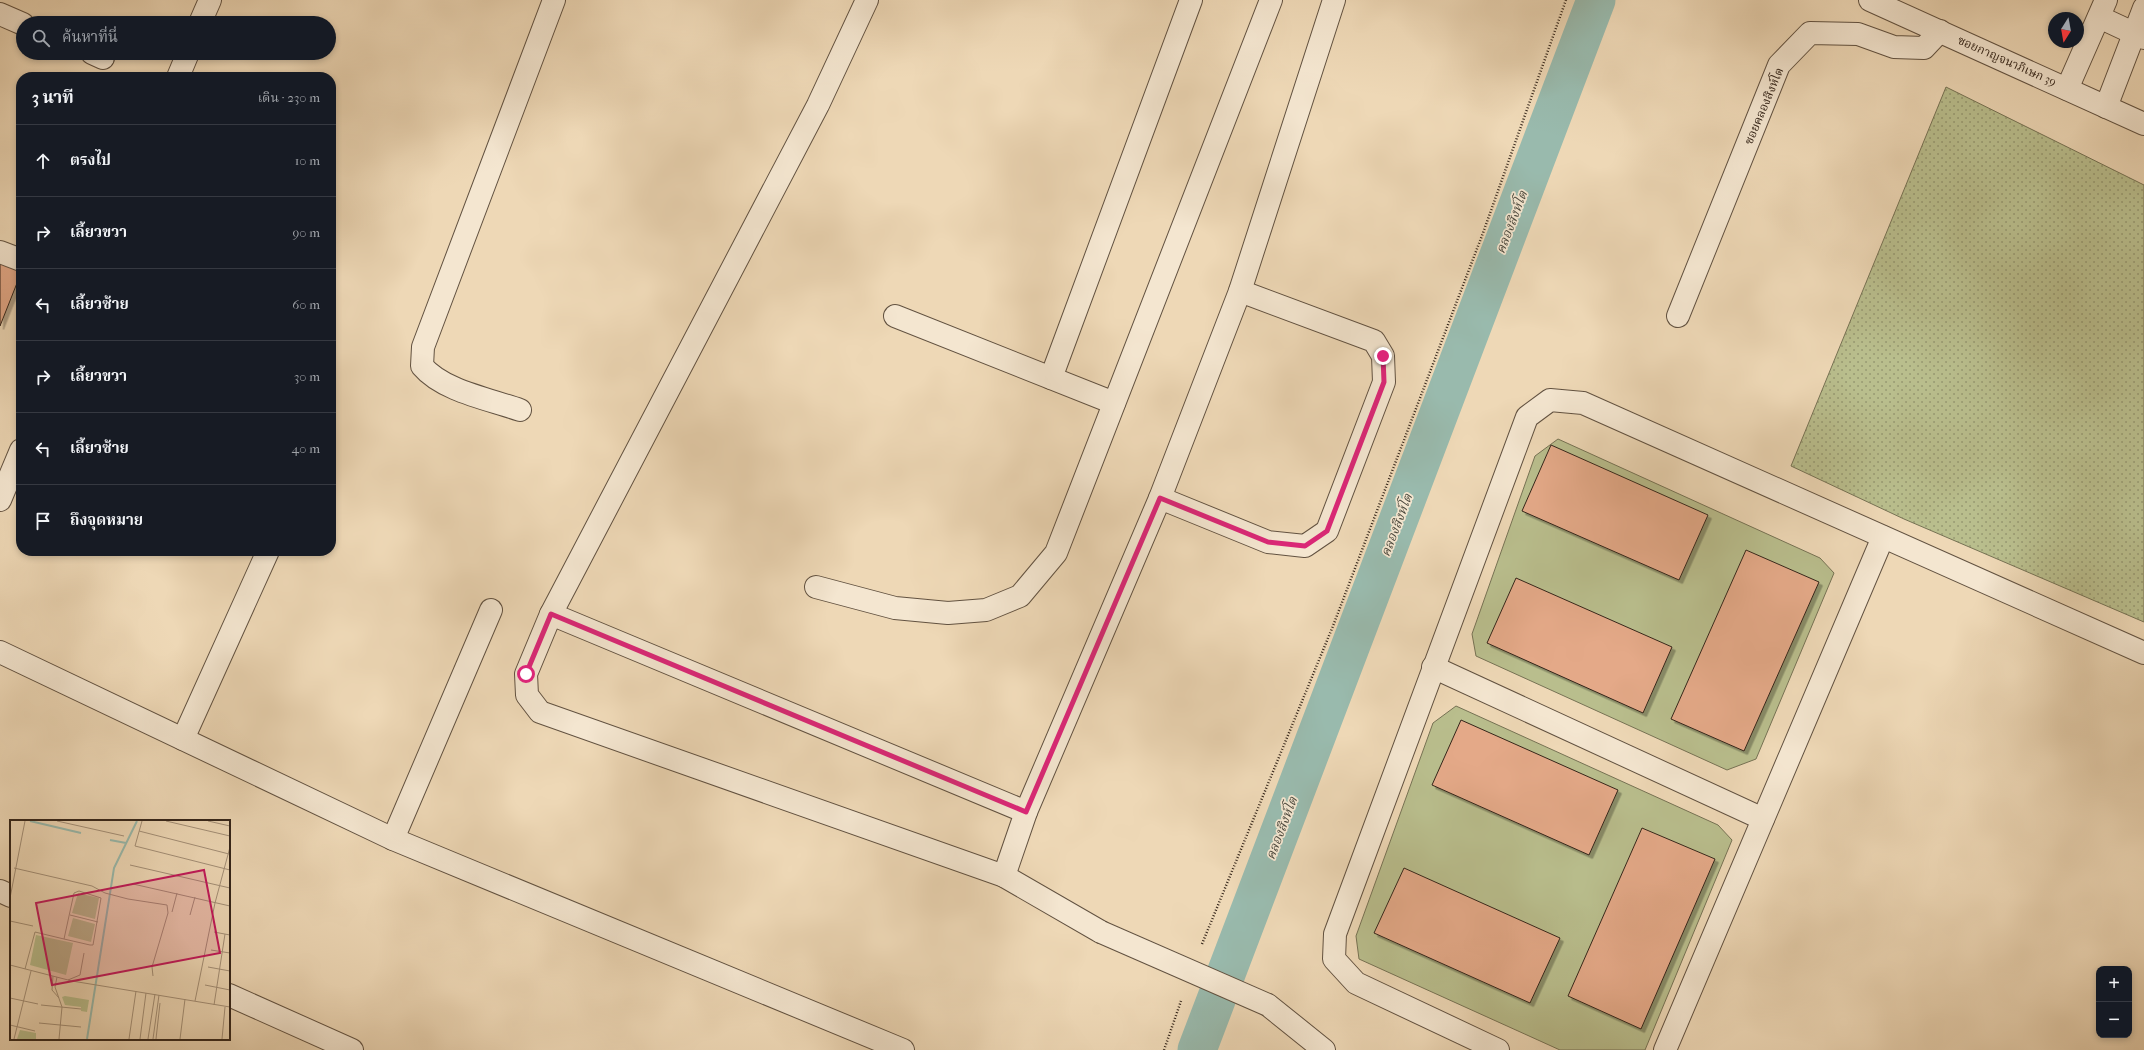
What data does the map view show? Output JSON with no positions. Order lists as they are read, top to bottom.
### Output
{
  "streets": {
    "street": ["ซอยกาญจนาภิเษก 39", "ซอยคลองสิงห์โต"]
  },
  "crossings": [
    ["ซอยกาญจนาภิเษก 39", "ซอยคลองสิงห์โต"]
  ],
  "water": ["คลองสิงห์โต"],
  "north": "bottom",
  "page": {
    "search": "ค้นหาที่นี่",
    "heading": ["3 นาที", "เดิน · 230 m"],
    "list": [
      ["ตรงไป", "10 m"],
      ["เลี้ยวขวา", "90 m"],
      ["เลี้ยวซ้าย", "60 m"],
      ["เลี้ยวขวา", "30 m"],
      ["เลี้ยวซ้าย", "40 m"],
      "ถึงจุดหมาย"
    ],
    "map_buttons": ["+", "−"]
  }
}
